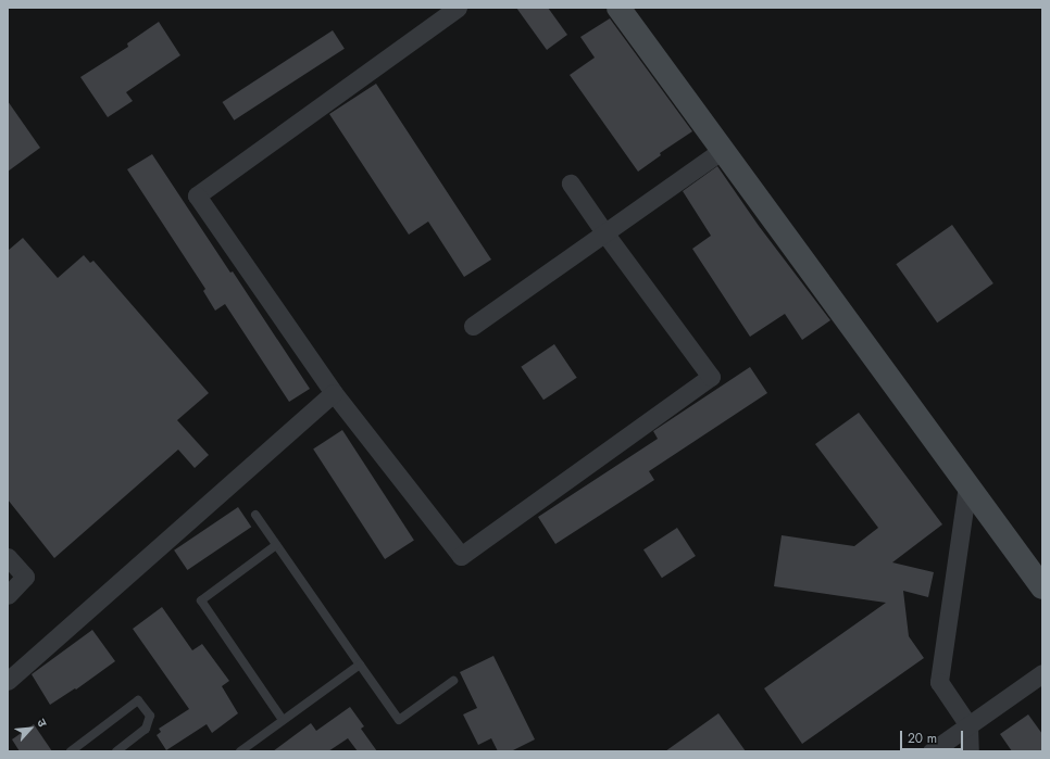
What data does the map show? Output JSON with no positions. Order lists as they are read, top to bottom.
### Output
{
  "scale_bar": "20 m",
  "north": "top right"
}
